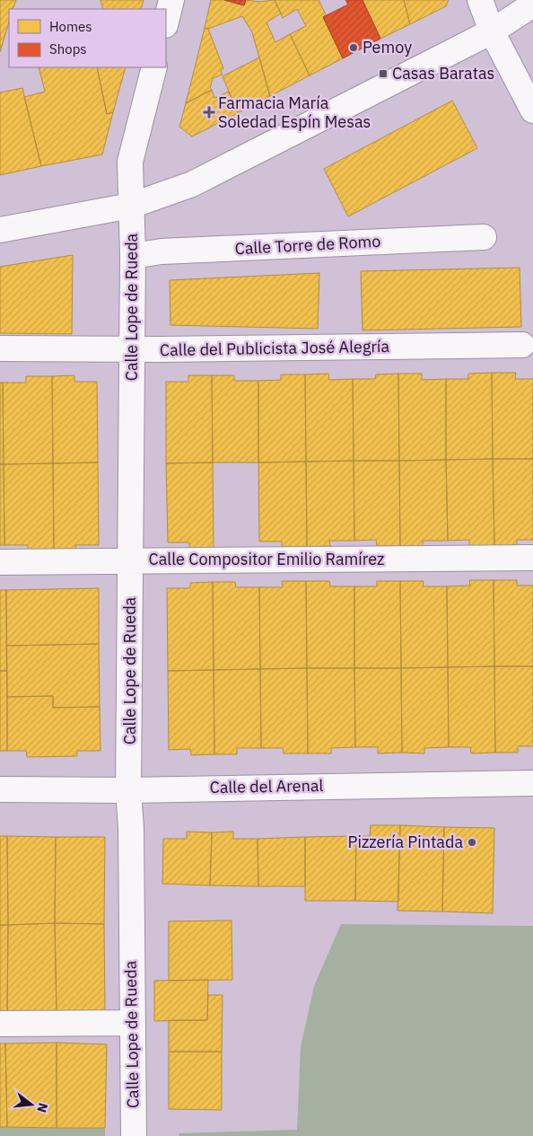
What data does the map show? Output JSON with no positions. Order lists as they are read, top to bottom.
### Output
{
  "streets": {
    "street": [
      "Calle Torre de Romo",
      "Calle Lope de Rueda",
      "Calle del Publicista José Alegría",
      "Calle Compositor Emilio Ramírez",
      "Calle del Arenal"
    ]
  },
  "crossings": [
    ["Calle Torre de Romo", "Calle Lope de Rueda"],
    ["Calle Lope de Rueda", "Calle del Publicista José Alegría"],
    ["Calle Lope de Rueda", "Calle Compositor Emilio Ramírez"],
    ["Calle Lope de Rueda", "Calle del Arenal"]
  ],
  "places": {
    "other": ["Pemoy", "Pizzería Pintada"],
    "transit": ["Casas Baratas"],
    "health": ["Farmacia María Soledad Espín Mesas"]
  },
  "legend": ["Homes", "Shops"],
  "north": "right"
}
